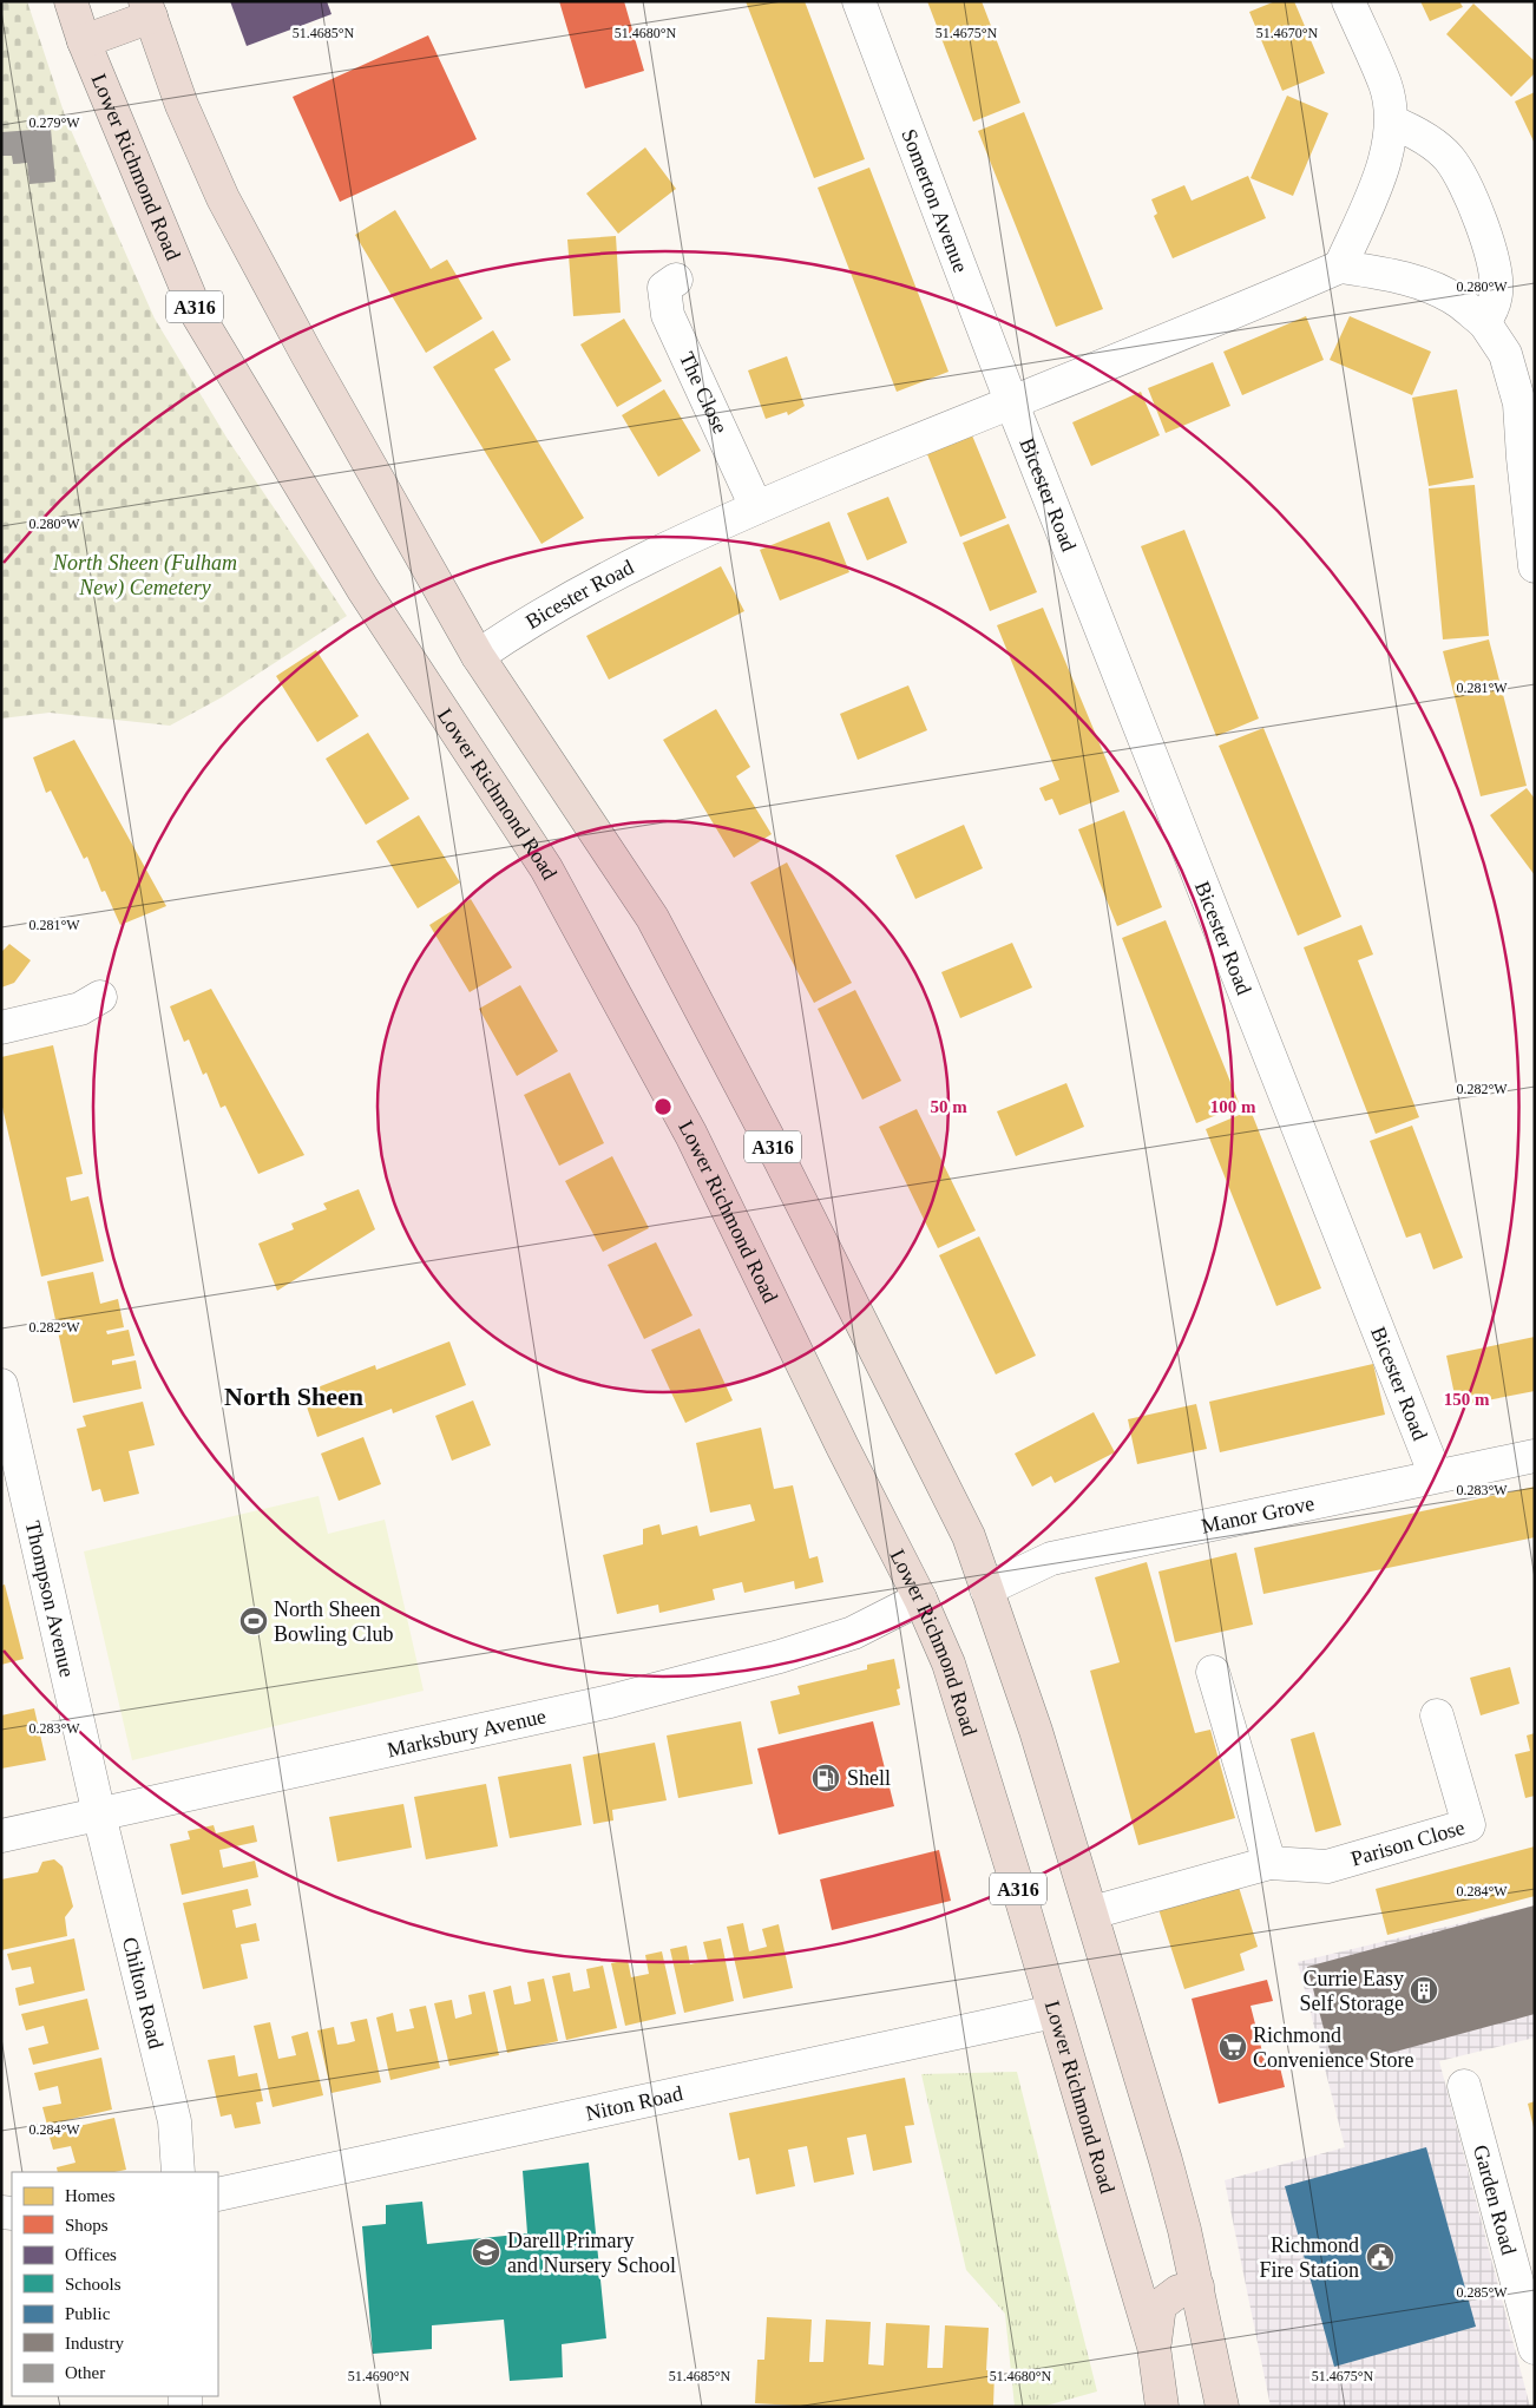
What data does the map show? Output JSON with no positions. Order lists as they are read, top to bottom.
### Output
{
  "streets": {
    "highway": ["Lower Richmond Road", "A316"],
    "street": [
      "Somerton Avenue",
      "The Close",
      "Bicester Road",
      "Manor Grove",
      "Thompson Avenue",
      "Marksbury Avenue",
      "Parison Close",
      "Chilton Road",
      "Niton Road",
      "Garden Road"
    ]
  },
  "crossings": [
    ["Lower Richmond Road", "Marksbury Avenue"],
    ["Lower Richmond Road", "Niton Road"],
    ["Somerton Avenue", "Bicester Road"],
    ["A316", "Bicester Road"],
    ["A316", "Manor Grove"],
    ["A316", "Parison Close"],
    ["The Close", "Bicester Road"],
    ["Bicester Road", "Manor Grove"],
    ["Thompson Avenue", "Marksbury Avenue"],
    ["Thompson Avenue", "Chilton Road"],
    ["Marksbury Avenue", "Chilton Road"]
  ],
  "districts": ["North Sheen"],
  "parks": ["North Sheen (Fulham New) Cemetery"],
  "places": {
    "sports": ["North Sheen Bowling Club"],
    "fuel station": ["Shell"],
    "building": ["Currie Easy Self Storage"],
    "supermarket": ["Richmond Convenience Store"],
    "school or university": ["Darell Primary and Nursery School"],
    "public building": ["Richmond Fire Station"]
  },
  "legend": [
    "Homes",
    "Shops",
    "Offices",
    "Schools",
    "Public",
    "Industry",
    "Other"
  ],
  "coordinates": [
    "51.4670°N",
    "51.4685°N",
    "51.4680°N",
    "51.4675°N",
    "0.279°W",
    "0.280°W",
    "0.281°W",
    "0.282°W",
    "0.283°W",
    "0.284°W",
    "0.285°W",
    "51.4690°N"
  ],
  "rings": ["50 m", "100 m", "150 m"]
}
